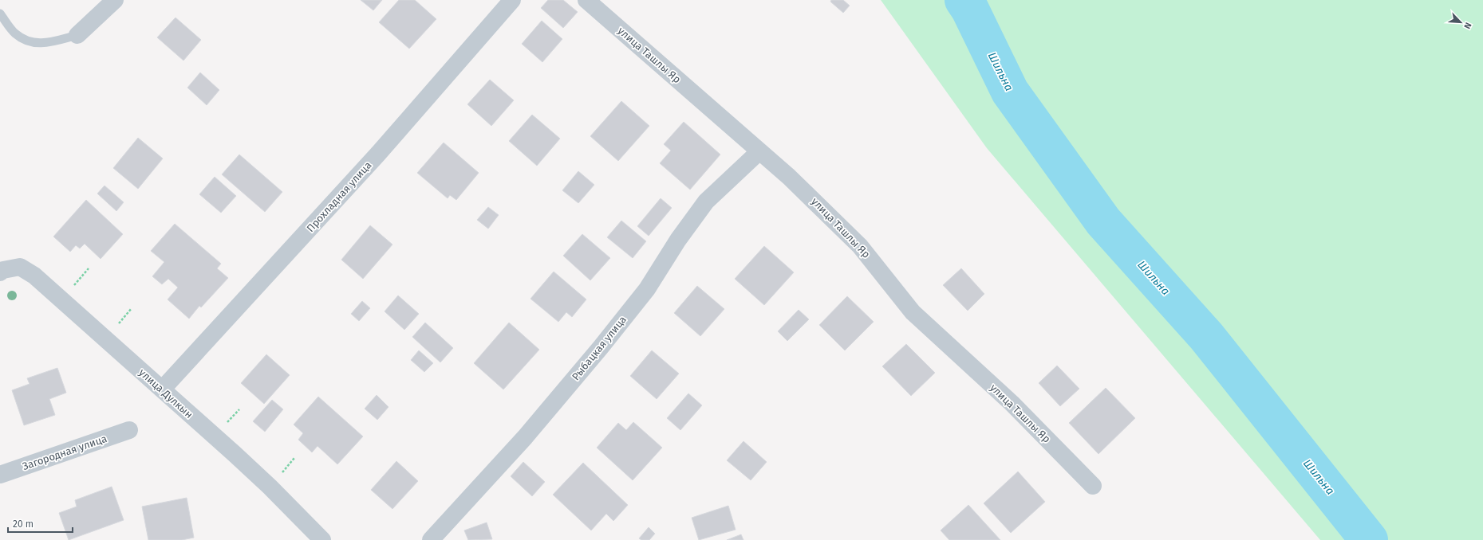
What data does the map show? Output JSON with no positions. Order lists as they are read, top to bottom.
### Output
{
  "streets": {
    "street": [
      "улица Ташлы Яр",
      "Прохладная улица",
      "Рыбацкая улица",
      "улица Дулкын",
      "Загородная улица"
    ]
  },
  "crossings": [
    ["улица Ташлы Яр", "Рыбацкая улица"],
    ["Прохладная улица", "улица Дулкын"]
  ],
  "water": ["Шильна"],
  "scale_bar": "20 m",
  "north": "bottom right"
}
